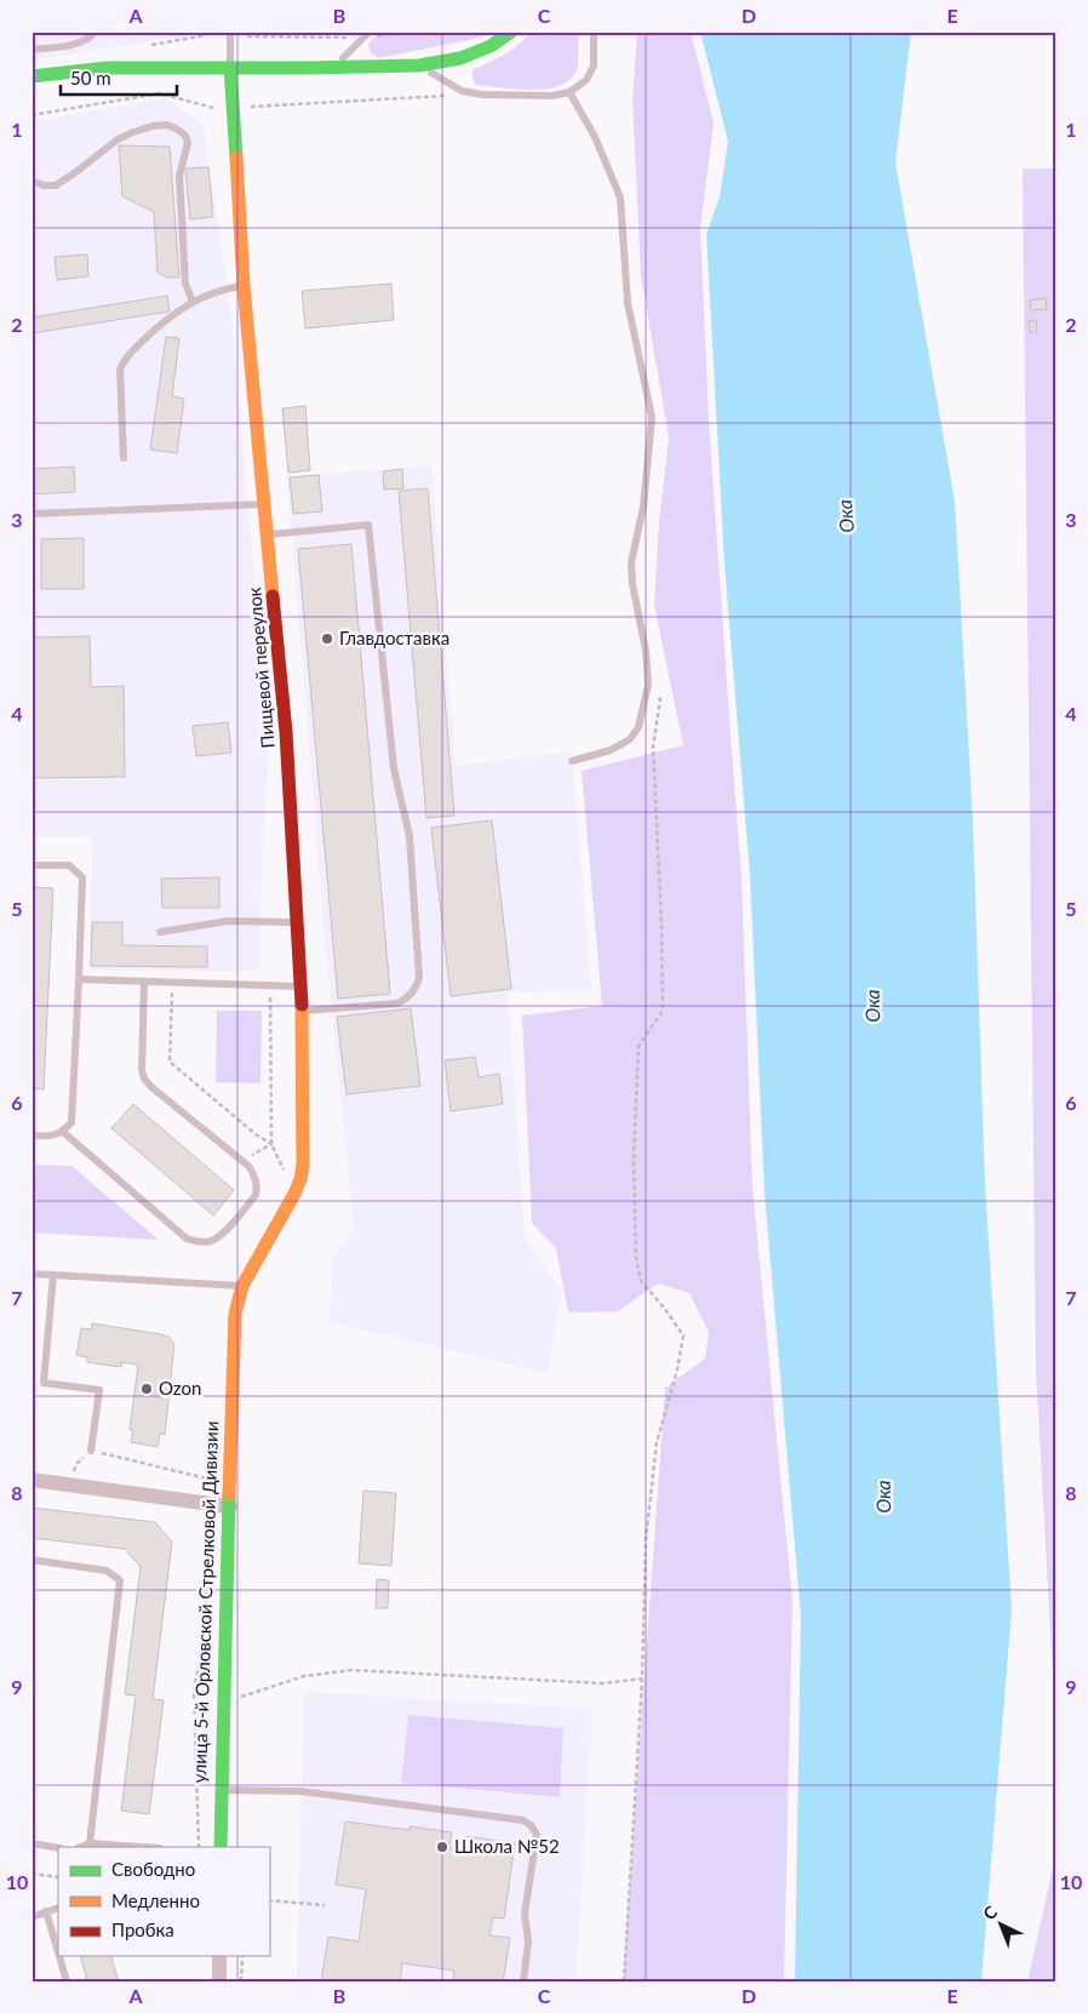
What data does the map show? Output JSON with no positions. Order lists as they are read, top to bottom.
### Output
{
  "streets": {
    "main road": ["Пищевой переулок", "улица 5-й Орловской Стрелковой Дивизии"]
  },
  "crossings": [
    ["Пищевой переулок", "улица 5-й Орловской Стрелковой Дивизии"]
  ],
  "water": ["Ока"],
  "places": ["Главдоставка", "Ozon", "Школа №52"],
  "legend": ["Свободно", "Медленно", "Пробка"],
  "scale_bar": "50 m",
  "north": "top left",
  "grid": {
    "columns": [
      "A",
      "B",
      "C",
      "D",
      "E"
    ],
    "rows": [
      "1",
      "2",
      "3",
      "4",
      "5",
      "6",
      "7",
      "8",
      "9",
      "10"
    ]
  }
}
